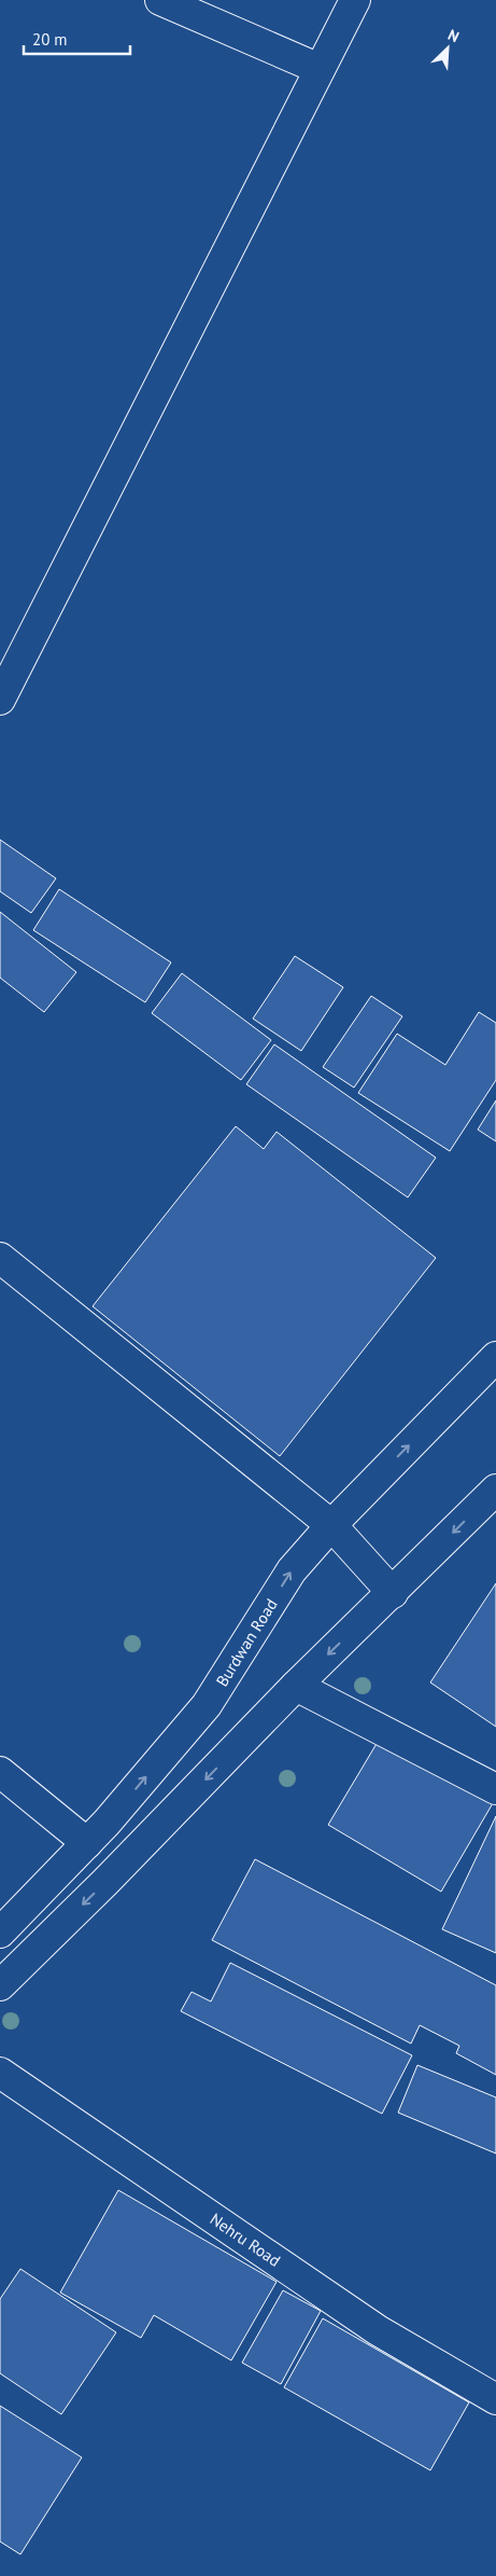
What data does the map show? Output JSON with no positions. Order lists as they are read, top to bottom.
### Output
{
  "streets": {
    "street": ["Burdwan Road", "Nehru Road"]
  },
  "scale_bar": "20 m",
  "north": "top right"
}
